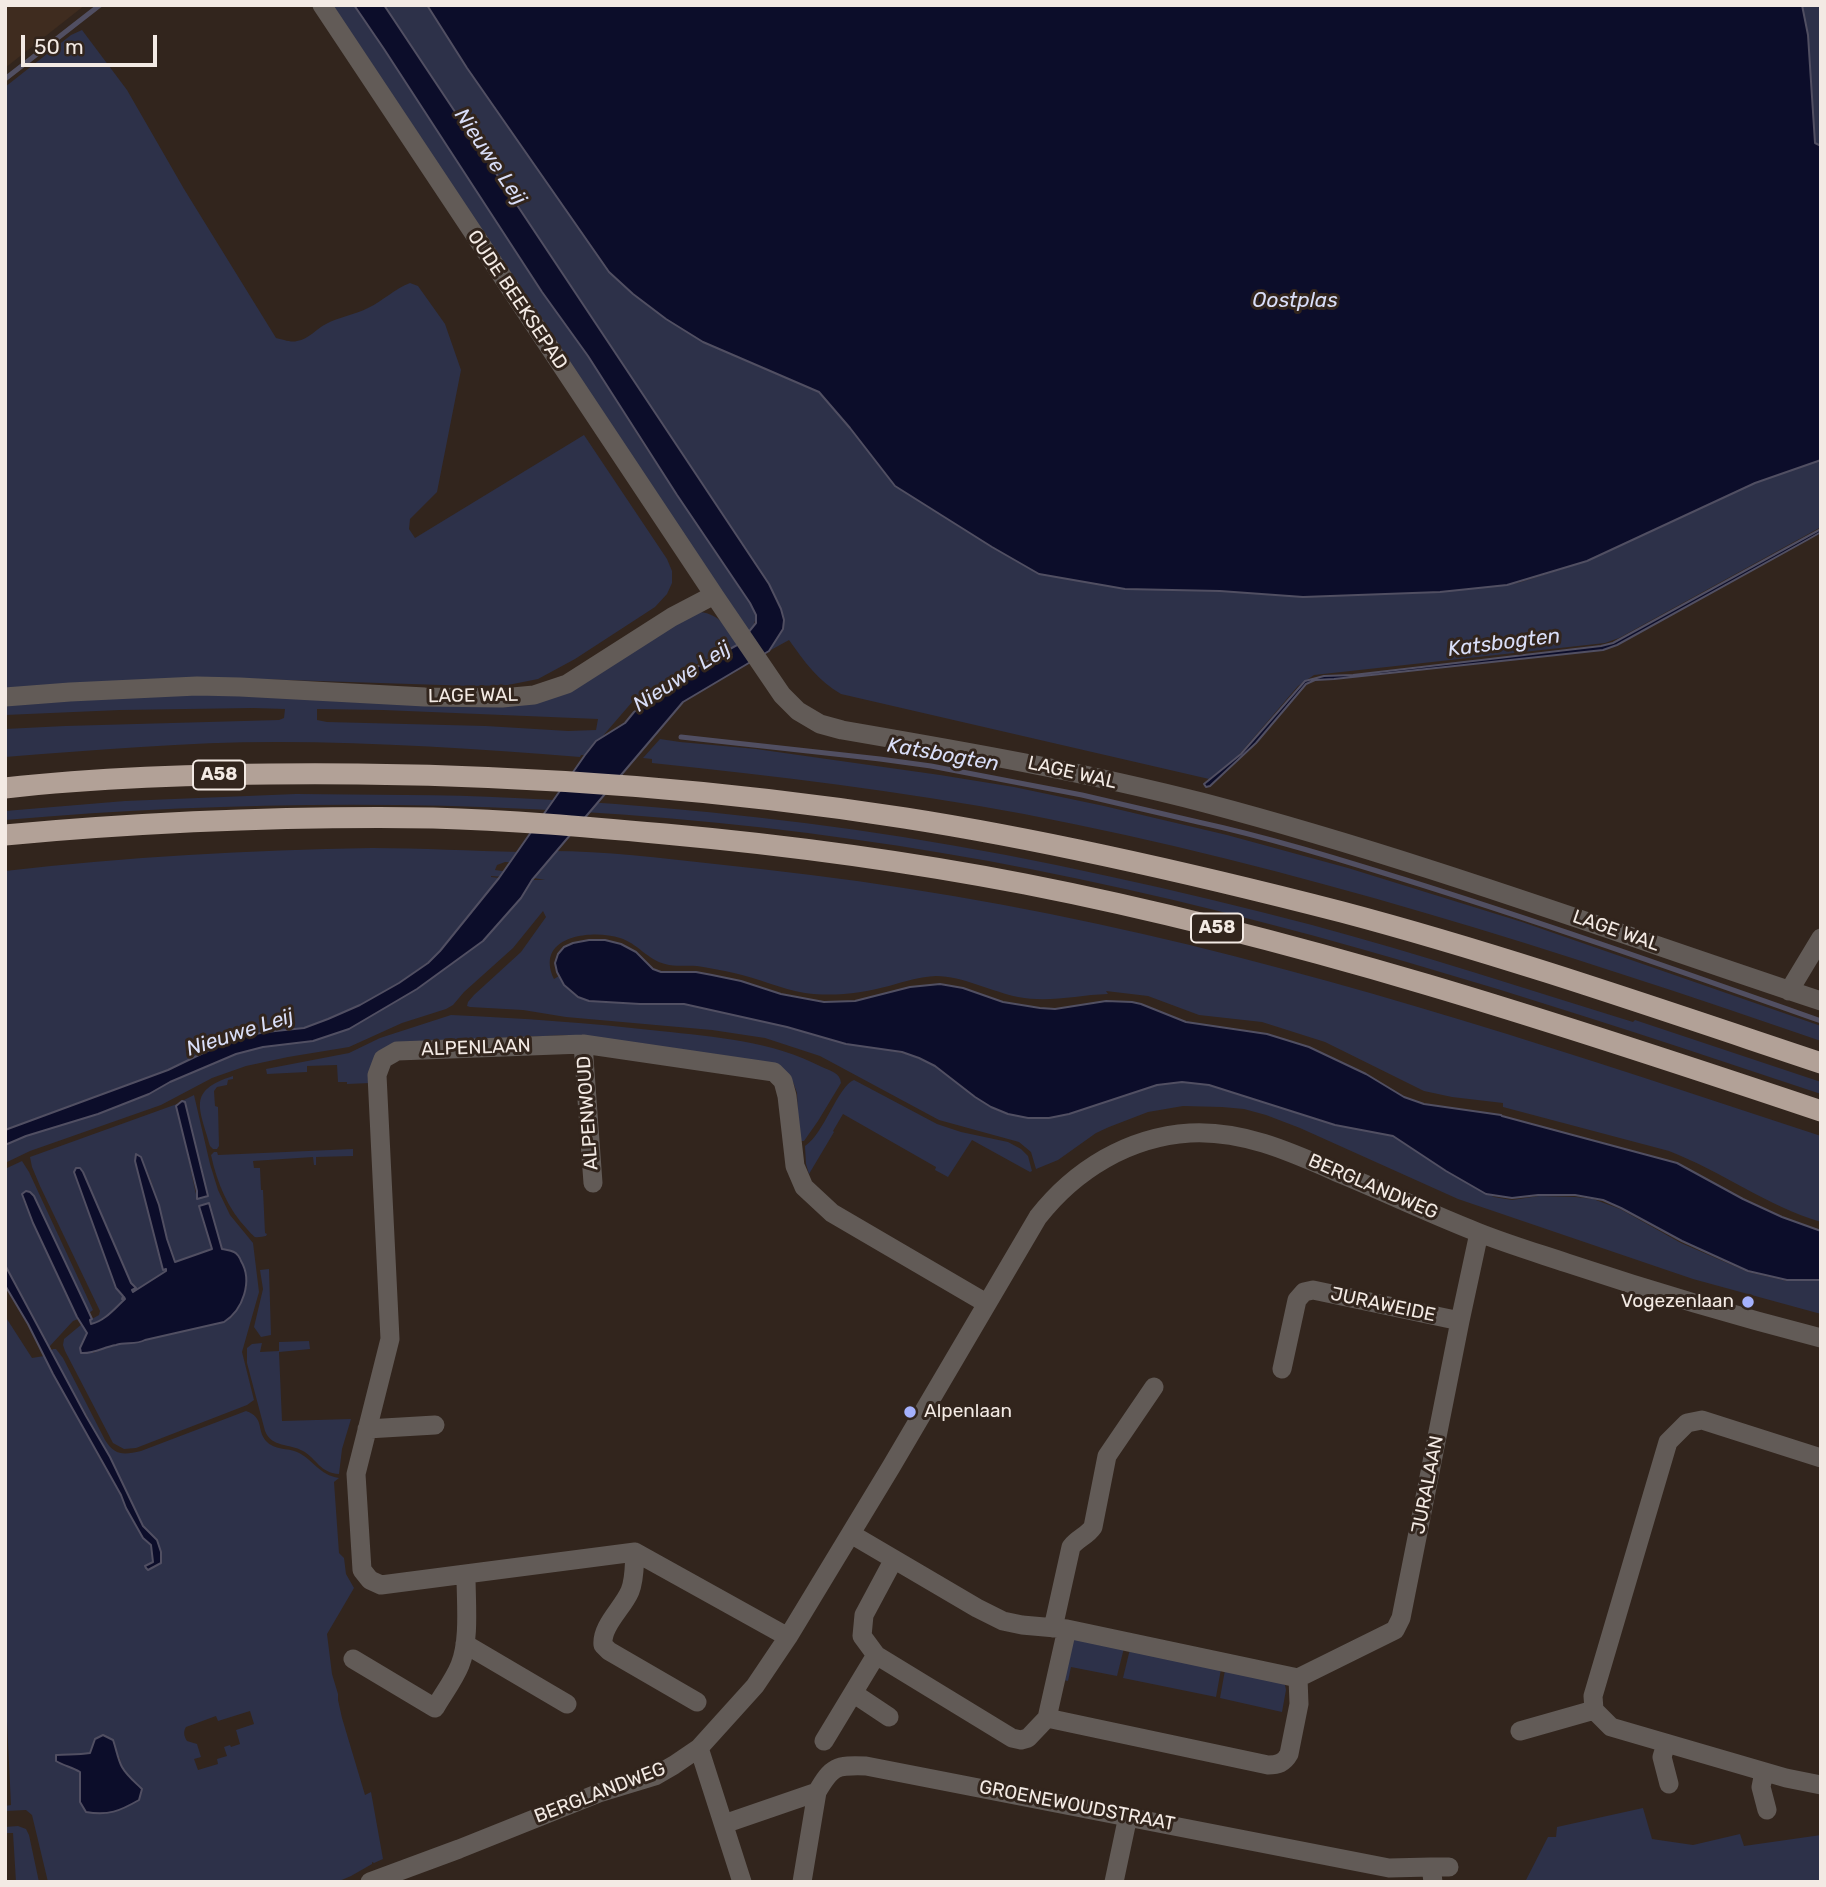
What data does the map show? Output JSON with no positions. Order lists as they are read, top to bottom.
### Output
{
  "streets": {
    "highway": ["A58"],
    "street": [
      "OUDE BEEKSEPAD",
      "LAGE WAL",
      "ALPENLAAN",
      "ALPENWOUD",
      "BERGLANDWEG",
      "JURAWEIDE",
      "JURALAAN",
      "GROENEWOUDSTRAAT"
    ]
  },
  "crossings": [
    ["OUDE BEEKSEPAD", "LAGE WAL"],
    ["ALPENLAAN", "ALPENWOUD"],
    ["ALPENLAAN", "BERGLANDWEG"],
    ["BERGLANDWEG", "JURALAAN"],
    ["JURAWEIDE", "JURALAAN"]
  ],
  "water": ["Nieuwe Leij", "Oostplas", "Katsbogten"],
  "places": ["Vogezenlaan", "Alpenlaan"],
  "scale_bar": "50 m"
}
